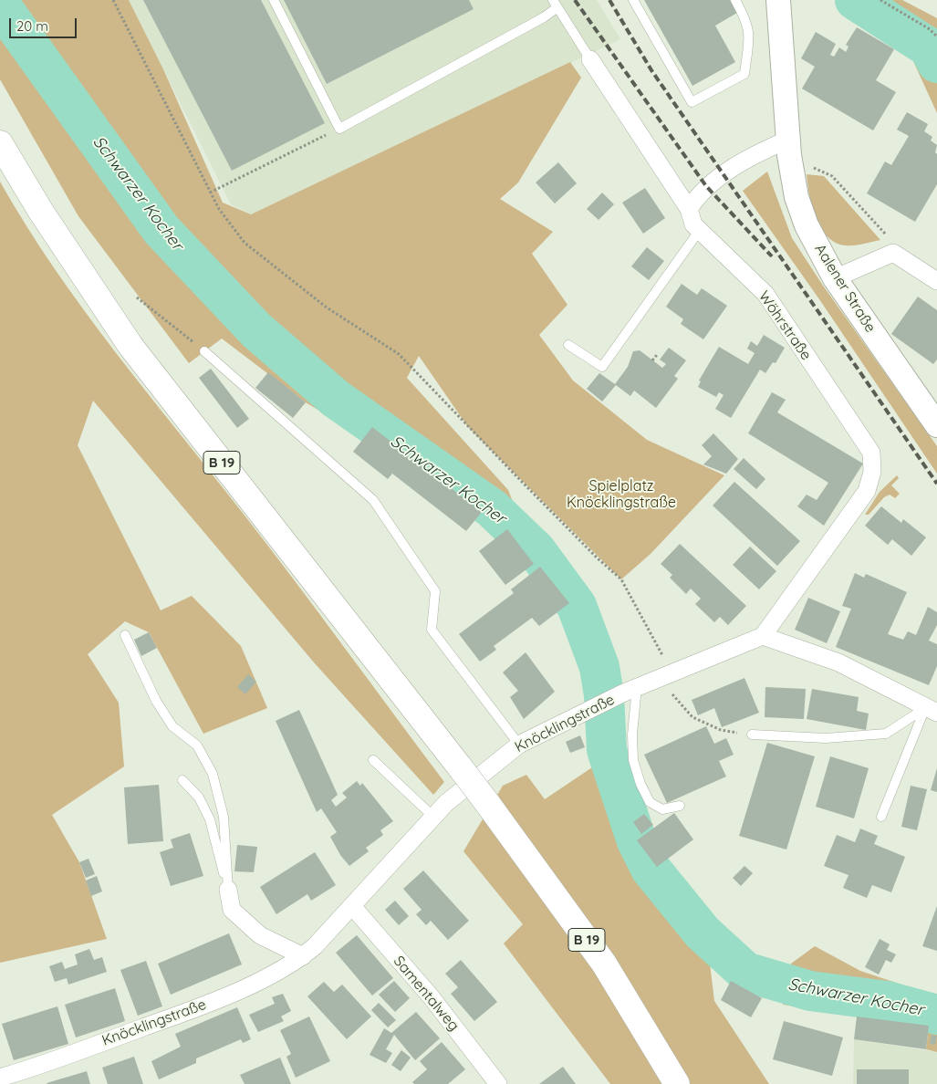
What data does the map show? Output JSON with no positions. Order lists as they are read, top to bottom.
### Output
{
  "streets": {
    "highway": ["B 19"],
    "street": [
      "Aalener Straße",
      "Wöhrstraße",
      "Knöcklingstraße",
      "Samentalweg"
    ]
  },
  "crossings": [
    ["Wöhrstraße", "Knöcklingstraße"],
    ["Knöcklingstraße", "Samentalweg"]
  ],
  "water": ["Schwarzer Kocher"],
  "parks": ["Spielplatz Knöcklingstraße"],
  "scale_bar": "20 m"
}
